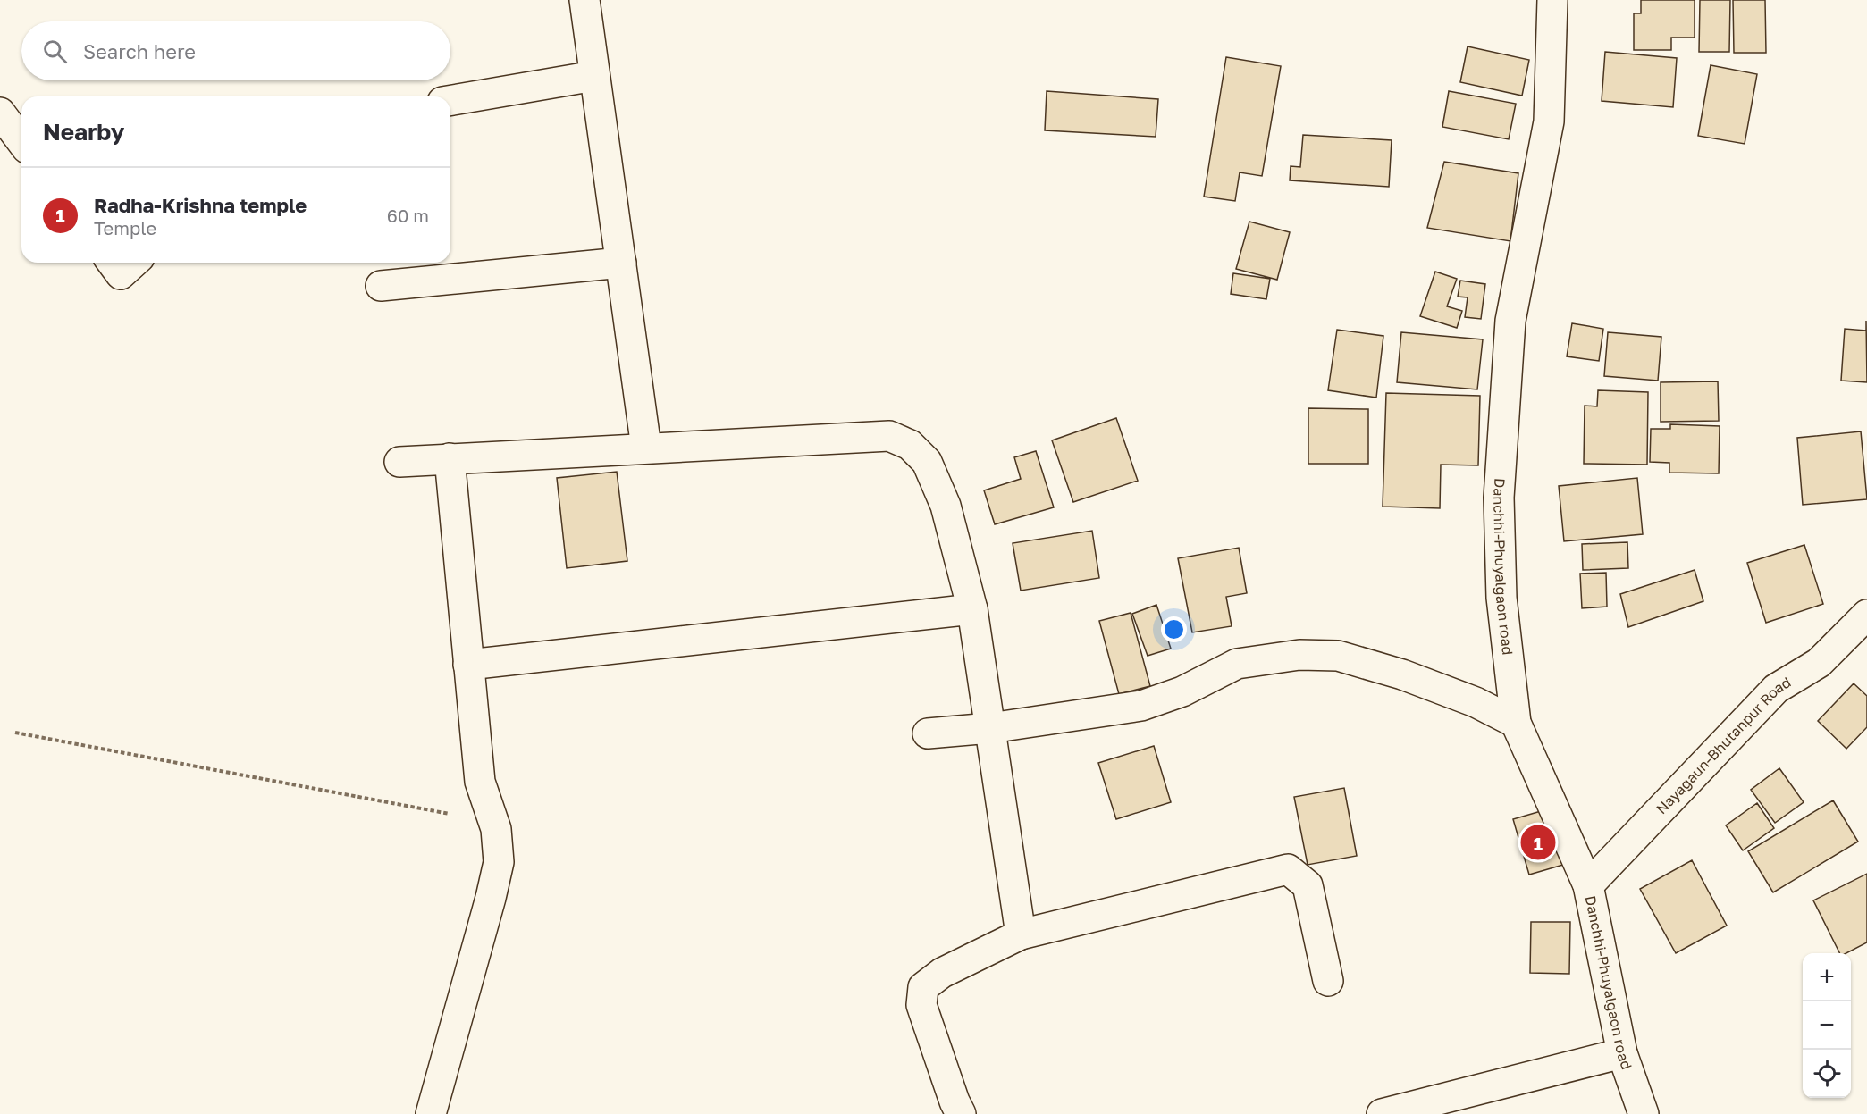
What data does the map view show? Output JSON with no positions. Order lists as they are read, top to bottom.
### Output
{
  "streets": {
    "street": ["Danchhi-Phuyalgaon road", "Nayagaun-Bhutanpur Road"]
  },
  "crossings": [
    ["Danchhi-Phuyalgaon road", "Nayagaun-Bhutanpur Road"]
  ],
  "page": {
    "search": "Search here",
    "heading": "Nearby",
    "list": [
      {
        "mark": "1",
        "name": "Radha-Krishna temple",
        "note": "Temple",
        "value": "60 m"
      }
    ],
    "pins": "1",
    "map_buttons": ["+", "−"]
  }
}
